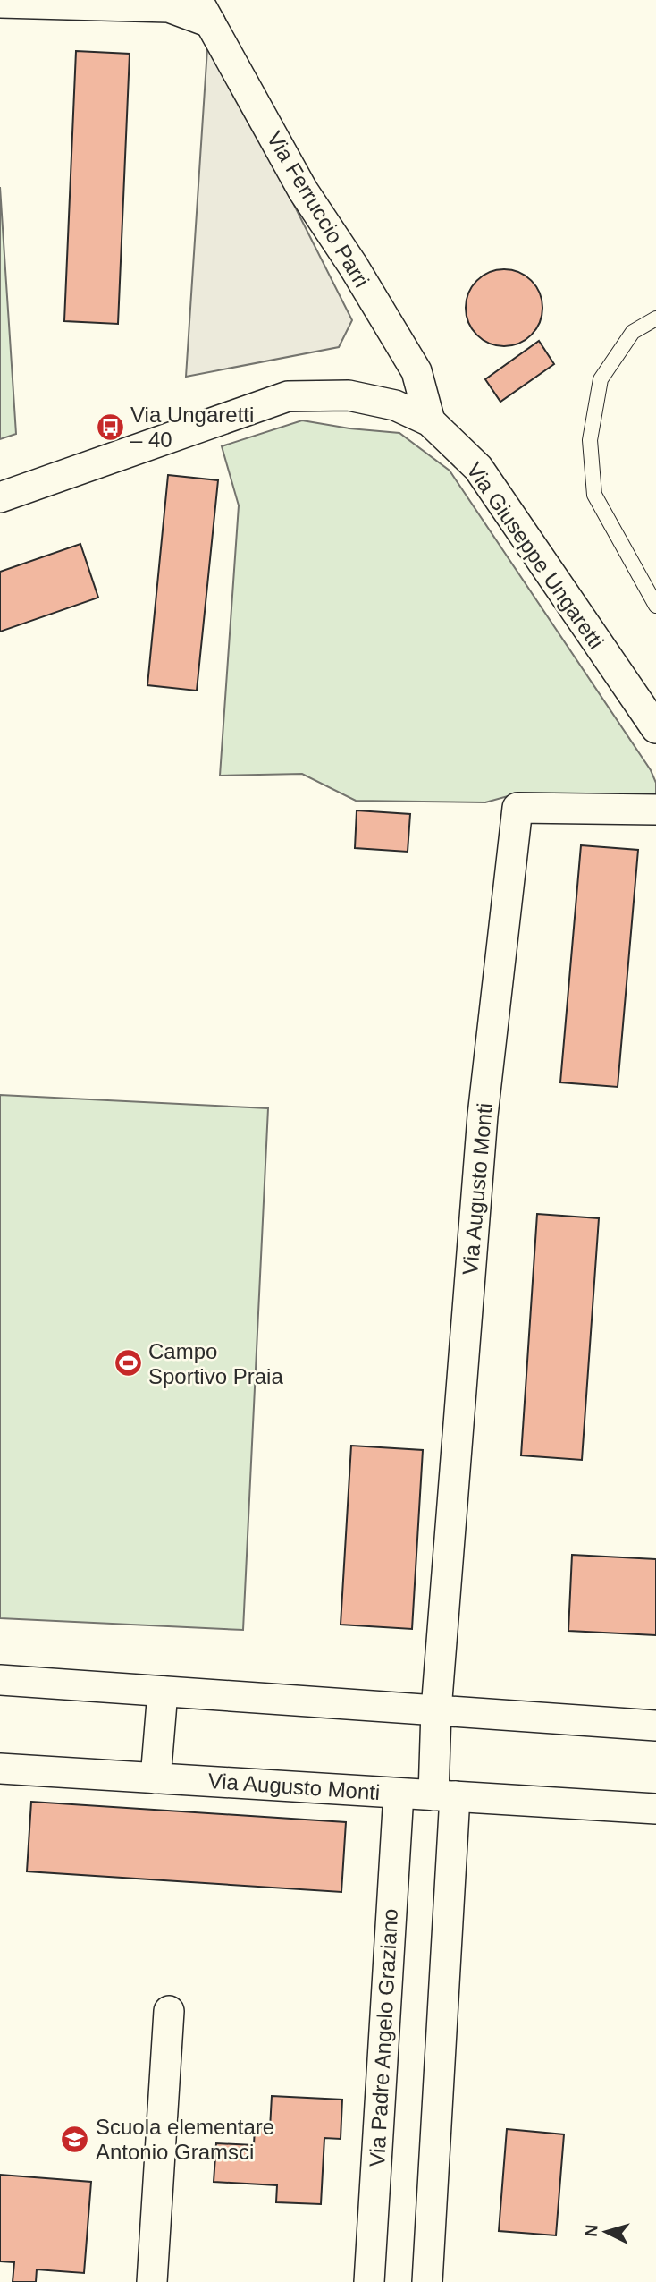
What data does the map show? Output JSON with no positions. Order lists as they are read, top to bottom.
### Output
{
  "streets": {
    "street": [
      "Via Ferruccio Parri",
      "Via Giuseppe Ungaretti",
      "Via Augusto Monti",
      "Via Padre Angelo Graziano"
    ]
  },
  "crossings": [
    ["Via Ferruccio Parri", "Via Giuseppe Ungaretti"],
    ["Via Augusto Monti", "Via Padre Angelo Graziano"]
  ],
  "places": {
    "bus stop": ["Via Ungaretti – 40"],
    "sports": ["Campo Sportivo Praia"],
    "school or university": ["Scuola elementare Antonio Gramsci"]
  },
  "north": "left"
}
